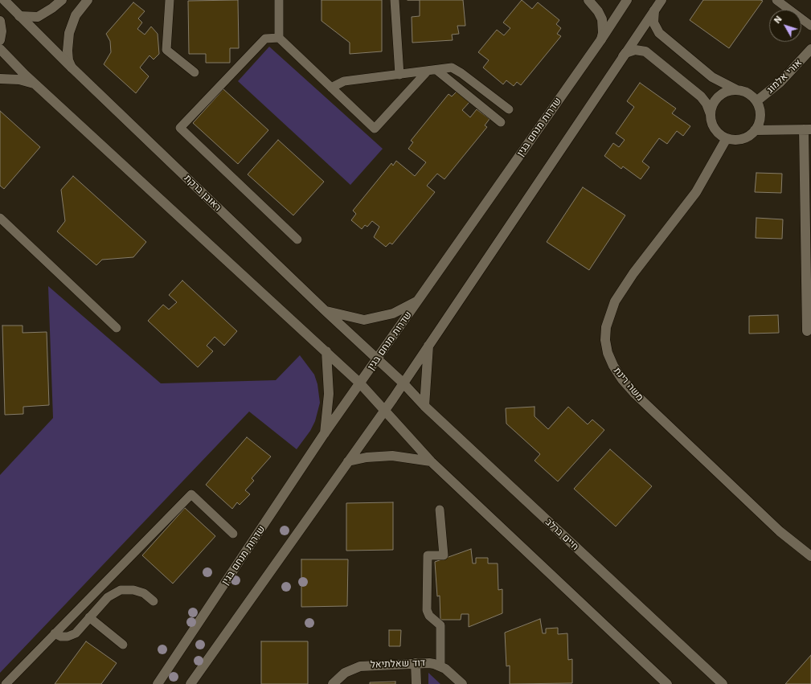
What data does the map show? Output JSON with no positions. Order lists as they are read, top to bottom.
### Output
{
  "streets": {
    "street": [
      "אורי אלמוג",
      "שדרות מנחם בגין",
      "ראובן ברקת",
      "משה רינת",
      "חיים ברלב",
      "דוד שאלתיאל"
    ]
  },
  "crossings": [
    ["אורי אלמוג", "משה רינת"],
    ["שדרות מנחם בגין", "ראובן ברקת"],
    ["ראובן ברקת", "חיים ברלב"]
  ],
  "north": "top left"
}
